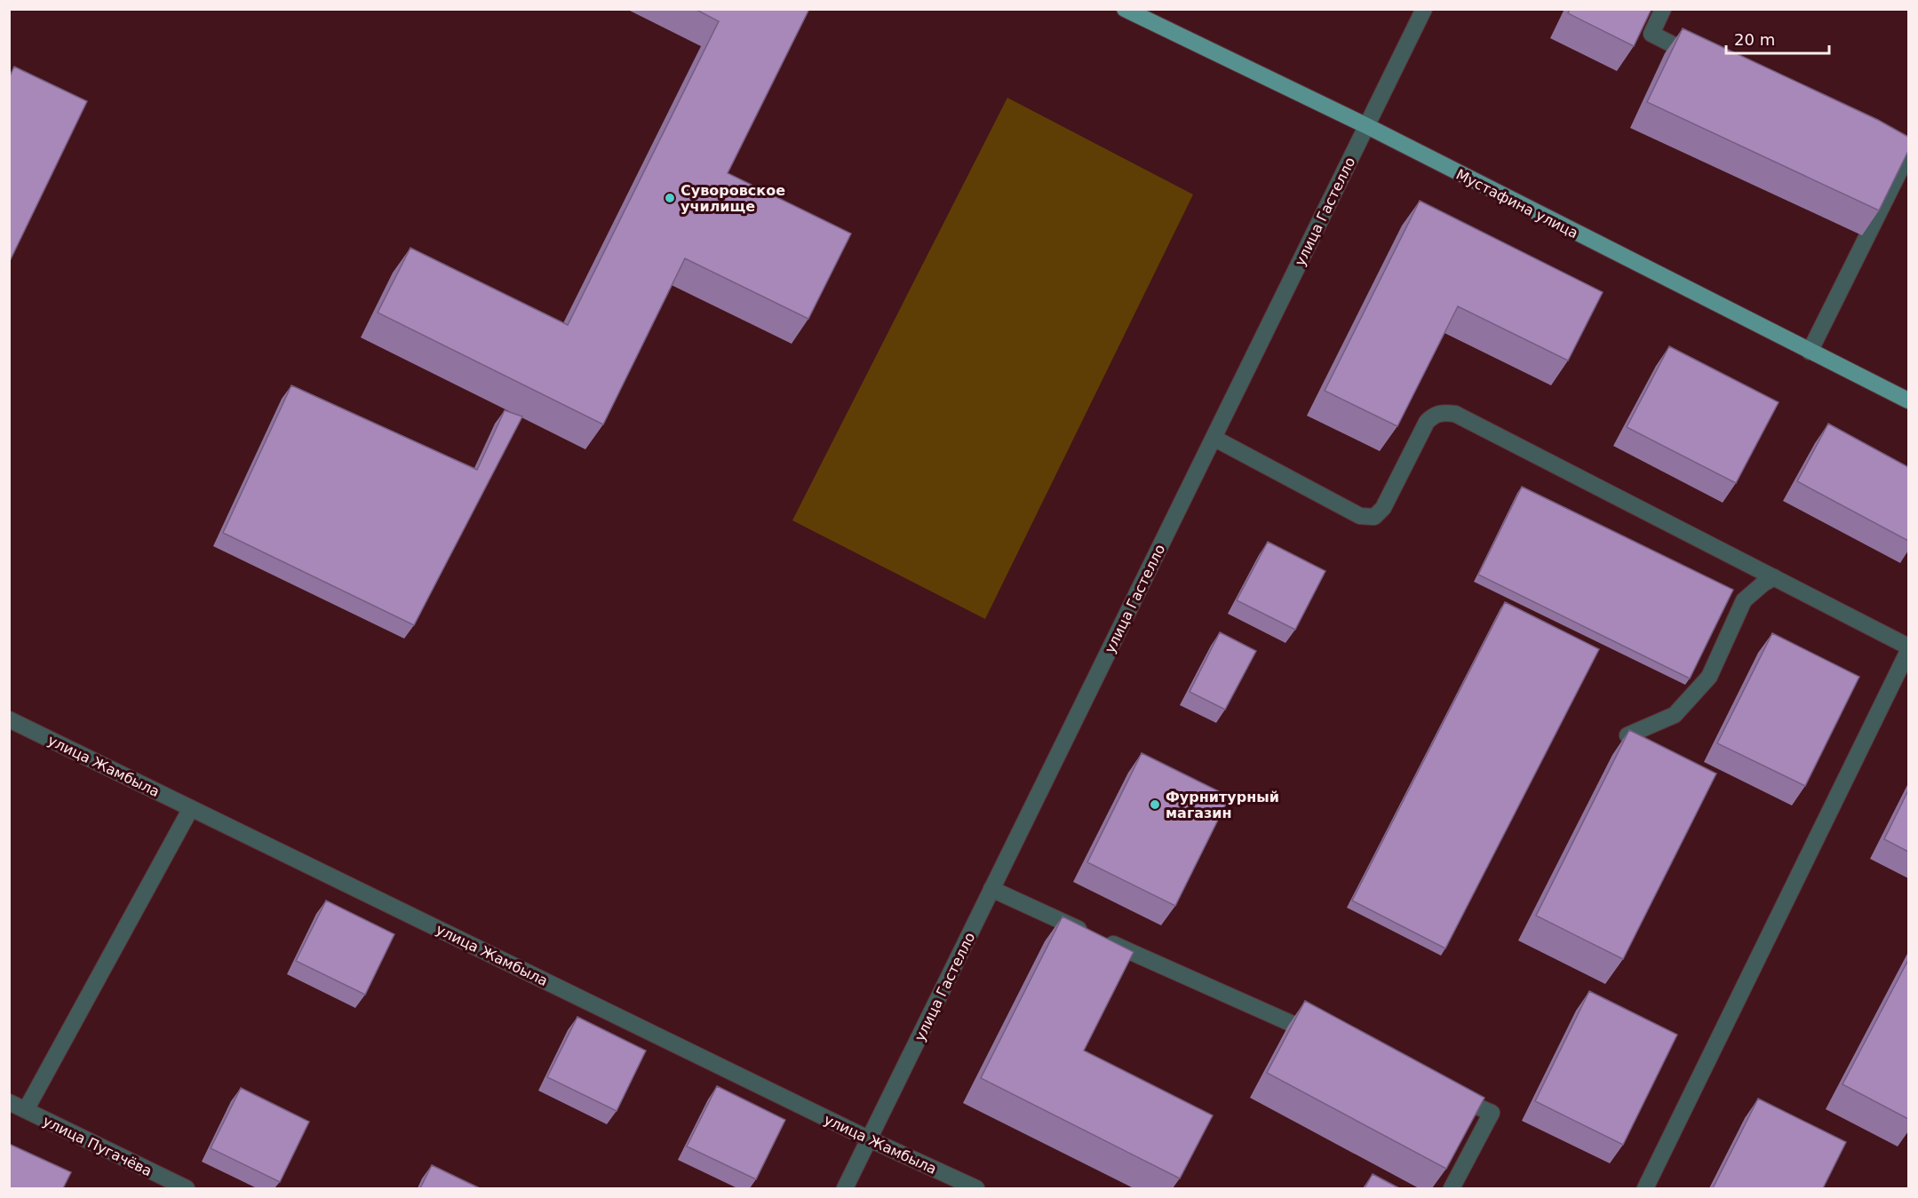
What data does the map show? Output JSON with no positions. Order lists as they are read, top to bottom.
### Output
{
  "streets": {
    "main road": ["Мустафина улица"],
    "street": ["улица Гастелло", "улица Жамбыла", "улица Пугачёва"]
  },
  "crossings": [
    ["Мустафина улица", "улица Гастелло"],
    ["улица Гастелло", "улица Жамбыла"]
  ],
  "places": ["Суворовское училище", "Фурнитурный магазин"],
  "scale_bar": "20 m"
}
